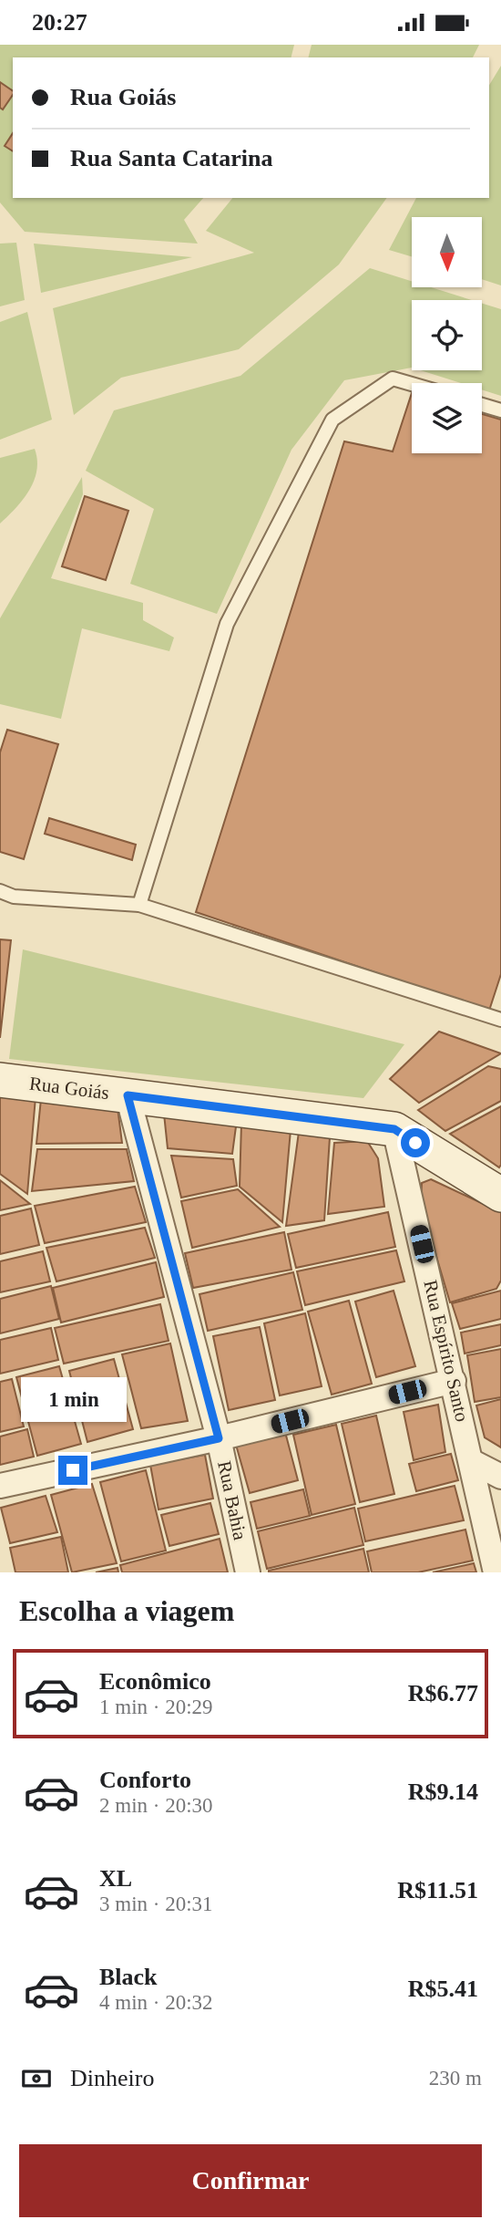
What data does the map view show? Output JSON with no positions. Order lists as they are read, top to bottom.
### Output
{
  "streets": {
    "street": ["Rua Goiás", "Rua Espírito Santo", "Rua Bahia"]
  },
  "crossings": [
    ["Rua Goiás", "Rua Espírito Santo"],
    ["Rua Goiás", "Rua Bahia"]
  ],
  "north": "bottom",
  "page": {
    "status": "20:27",
    "banner": ["Rua Goiás", "Rua Santa Catarina"],
    "bubble": "1 min",
    "heading": "Escolha a viagem",
    "list": [
      {
        "name": "Econômico",
        "note": "1 min · 20:29",
        "value": "R$6.77"
      },
      {
        "name": "Conforto",
        "note": "2 min · 20:30",
        "value": "R$9.14"
      },
      {
        "name": "XL",
        "note": "3 min · 20:31",
        "value": "R$11.51"
      },
      {
        "name": "Black",
        "note": "4 min · 20:32",
        "value": "R$5.41"
      }
    ],
    "pay": ["Dinheiro", "230 m"],
    "buttons": "Confirmar"
  }
}
